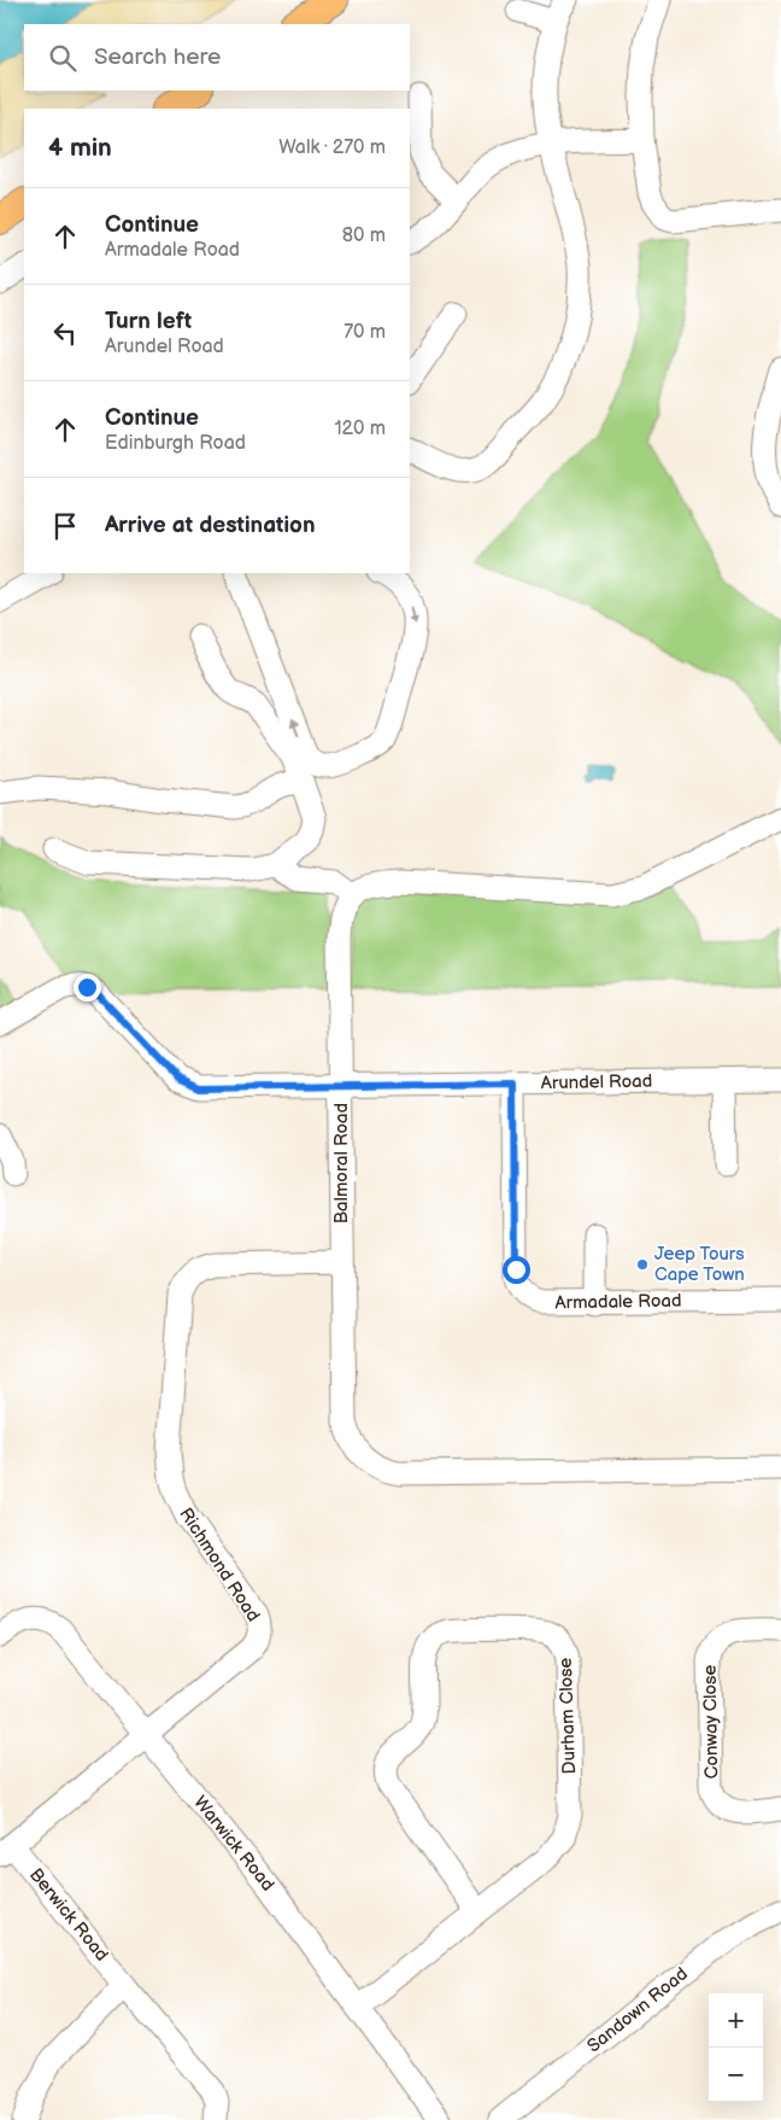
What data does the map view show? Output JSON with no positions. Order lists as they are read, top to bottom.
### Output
{
  "streets": {
    "street": [
      "Arundel Road",
      "Balmoral Road",
      "Armadale Road",
      "Richmond Road",
      "Durham Close",
      "Conway Close",
      "Warwick Road",
      "Berwick Road",
      "Sandown Road"
    ]
  },
  "crossings": [
    ["Arundel Road", "Balmoral Road"],
    ["Arundel Road", "Armadale Road"],
    ["Balmoral Road", "Richmond Road"],
    ["Richmond Road", "Warwick Road"],
    ["Richmond Road", "Berwick Road"],
    ["Durham Close", "Warwick Road"]
  ],
  "places": ["Jeep Tours Cape Town"],
  "page": {
    "search": "Search here",
    "heading": ["4 min", "Walk · 270 m"],
    "list": [
      ["Continue", "Armadale Road", "80 m"],
      ["Turn left", "Arundel Road", "70 m"],
      ["Continue", "Edinburgh Road", "120 m"],
      "Arrive at destination"
    ],
    "map_buttons": ["+", "−"]
  }
}
